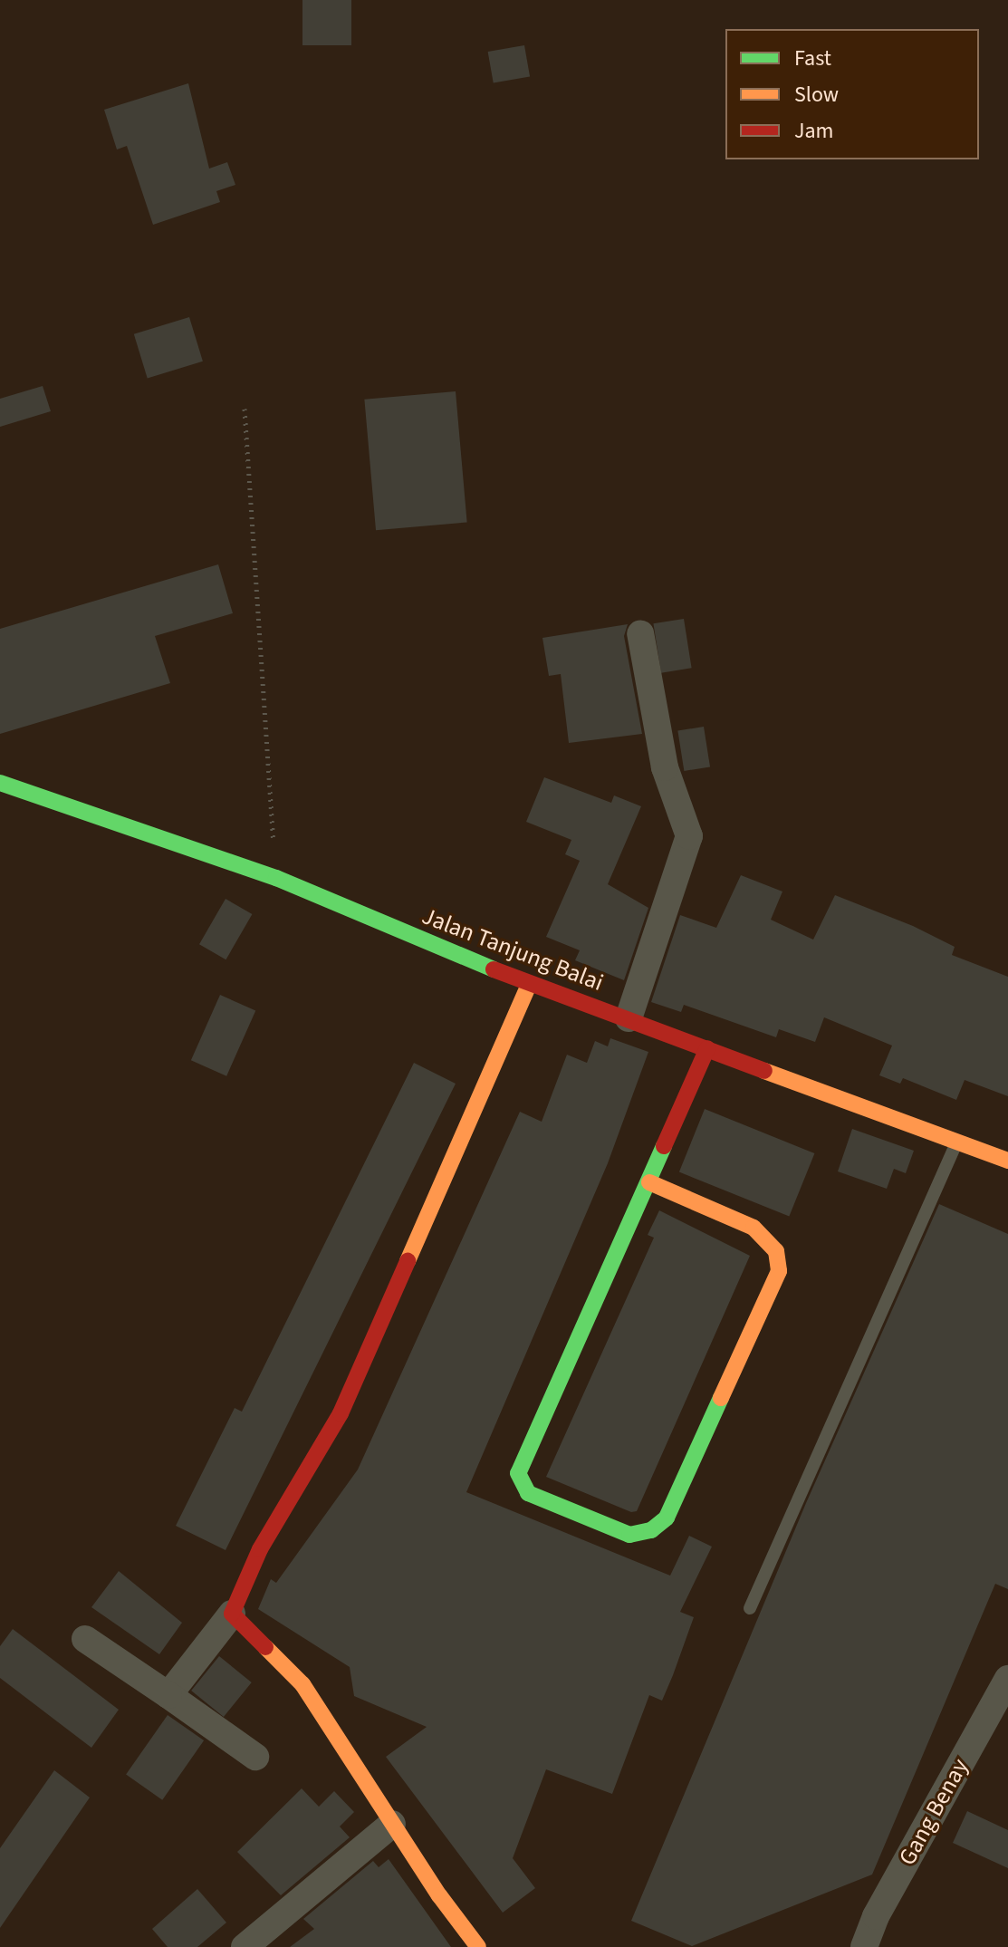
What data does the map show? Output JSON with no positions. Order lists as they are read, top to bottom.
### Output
{
  "streets": {
    "street": ["Jalan Tanjung Balai", "Gang Benay"]
  },
  "legend": ["Fast", "Slow", "Jam"]
}
